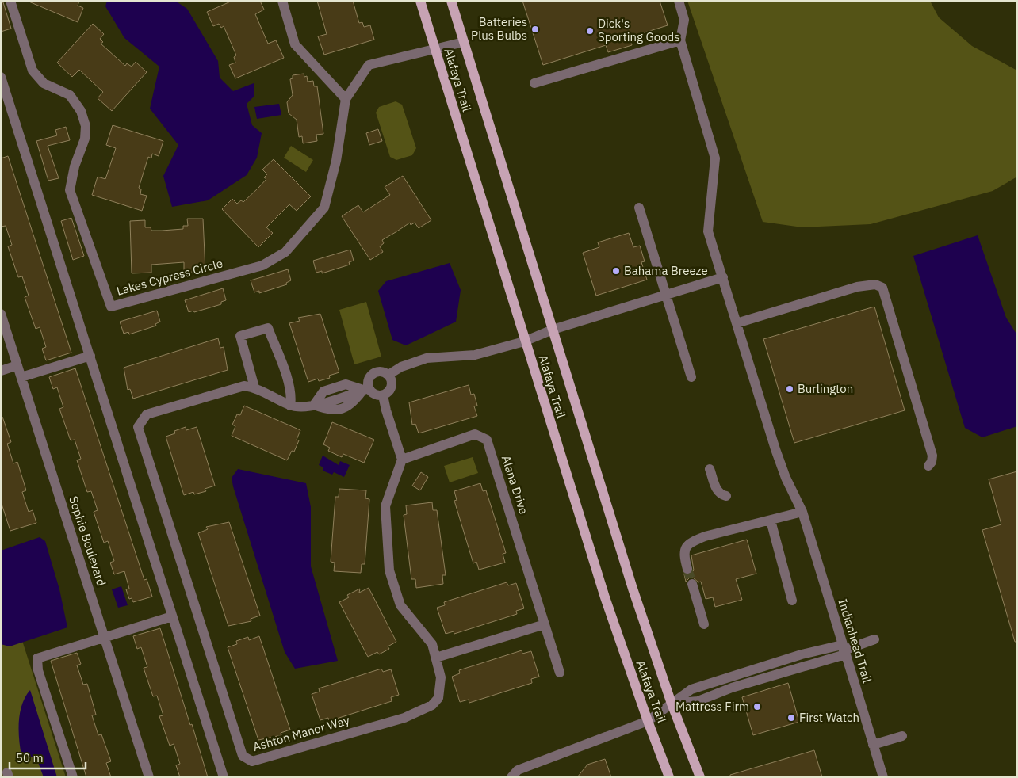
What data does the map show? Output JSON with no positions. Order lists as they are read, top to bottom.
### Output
{
  "streets": {
    "main road": ["Alafaya Trail"],
    "street": [
      "Lakes Cypress Circle",
      "Alana Drive",
      "Sophie Boulevard",
      "Indianhead Trail",
      "Ashton Manor Way"
    ]
  },
  "crossings": [
    ["Alafaya Trail", "Lakes Cypress Circle"],
    ["Alana Drive", "Ashton Manor Way"]
  ],
  "places": [
    "Batteries Plus Bulbs",
    "Dick's Sporting Goods",
    "Bahama Breeze",
    "Burlington",
    "Mattress Firm",
    "First Watch"
  ],
  "scale_bar": "50 m"
}
